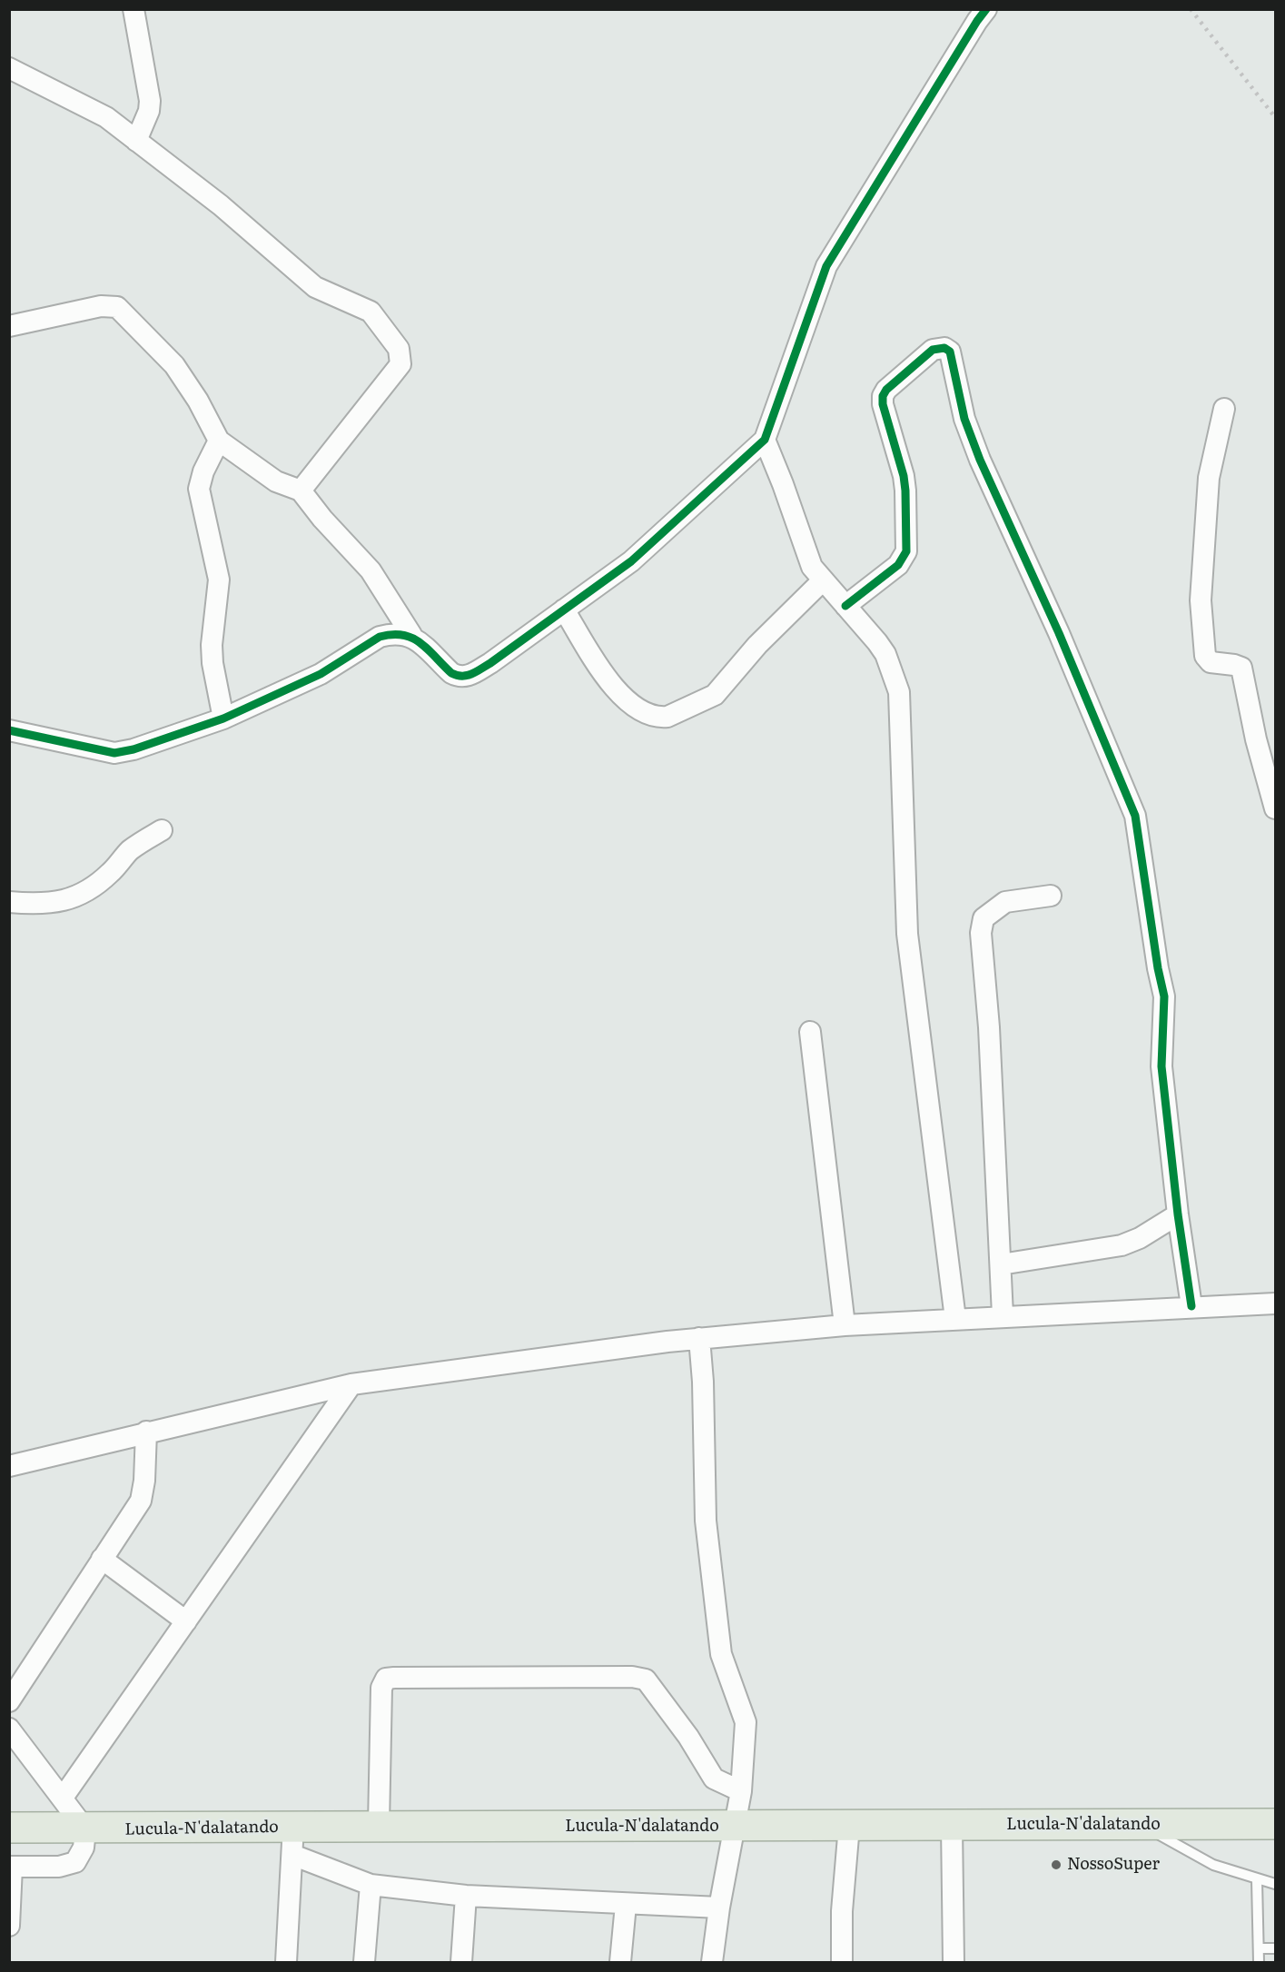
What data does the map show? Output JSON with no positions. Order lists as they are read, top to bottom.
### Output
{
  "streets": {
    "highway": ["Lucula-N'dalatando"]
  },
  "places": ["NossoSuper"]
}
